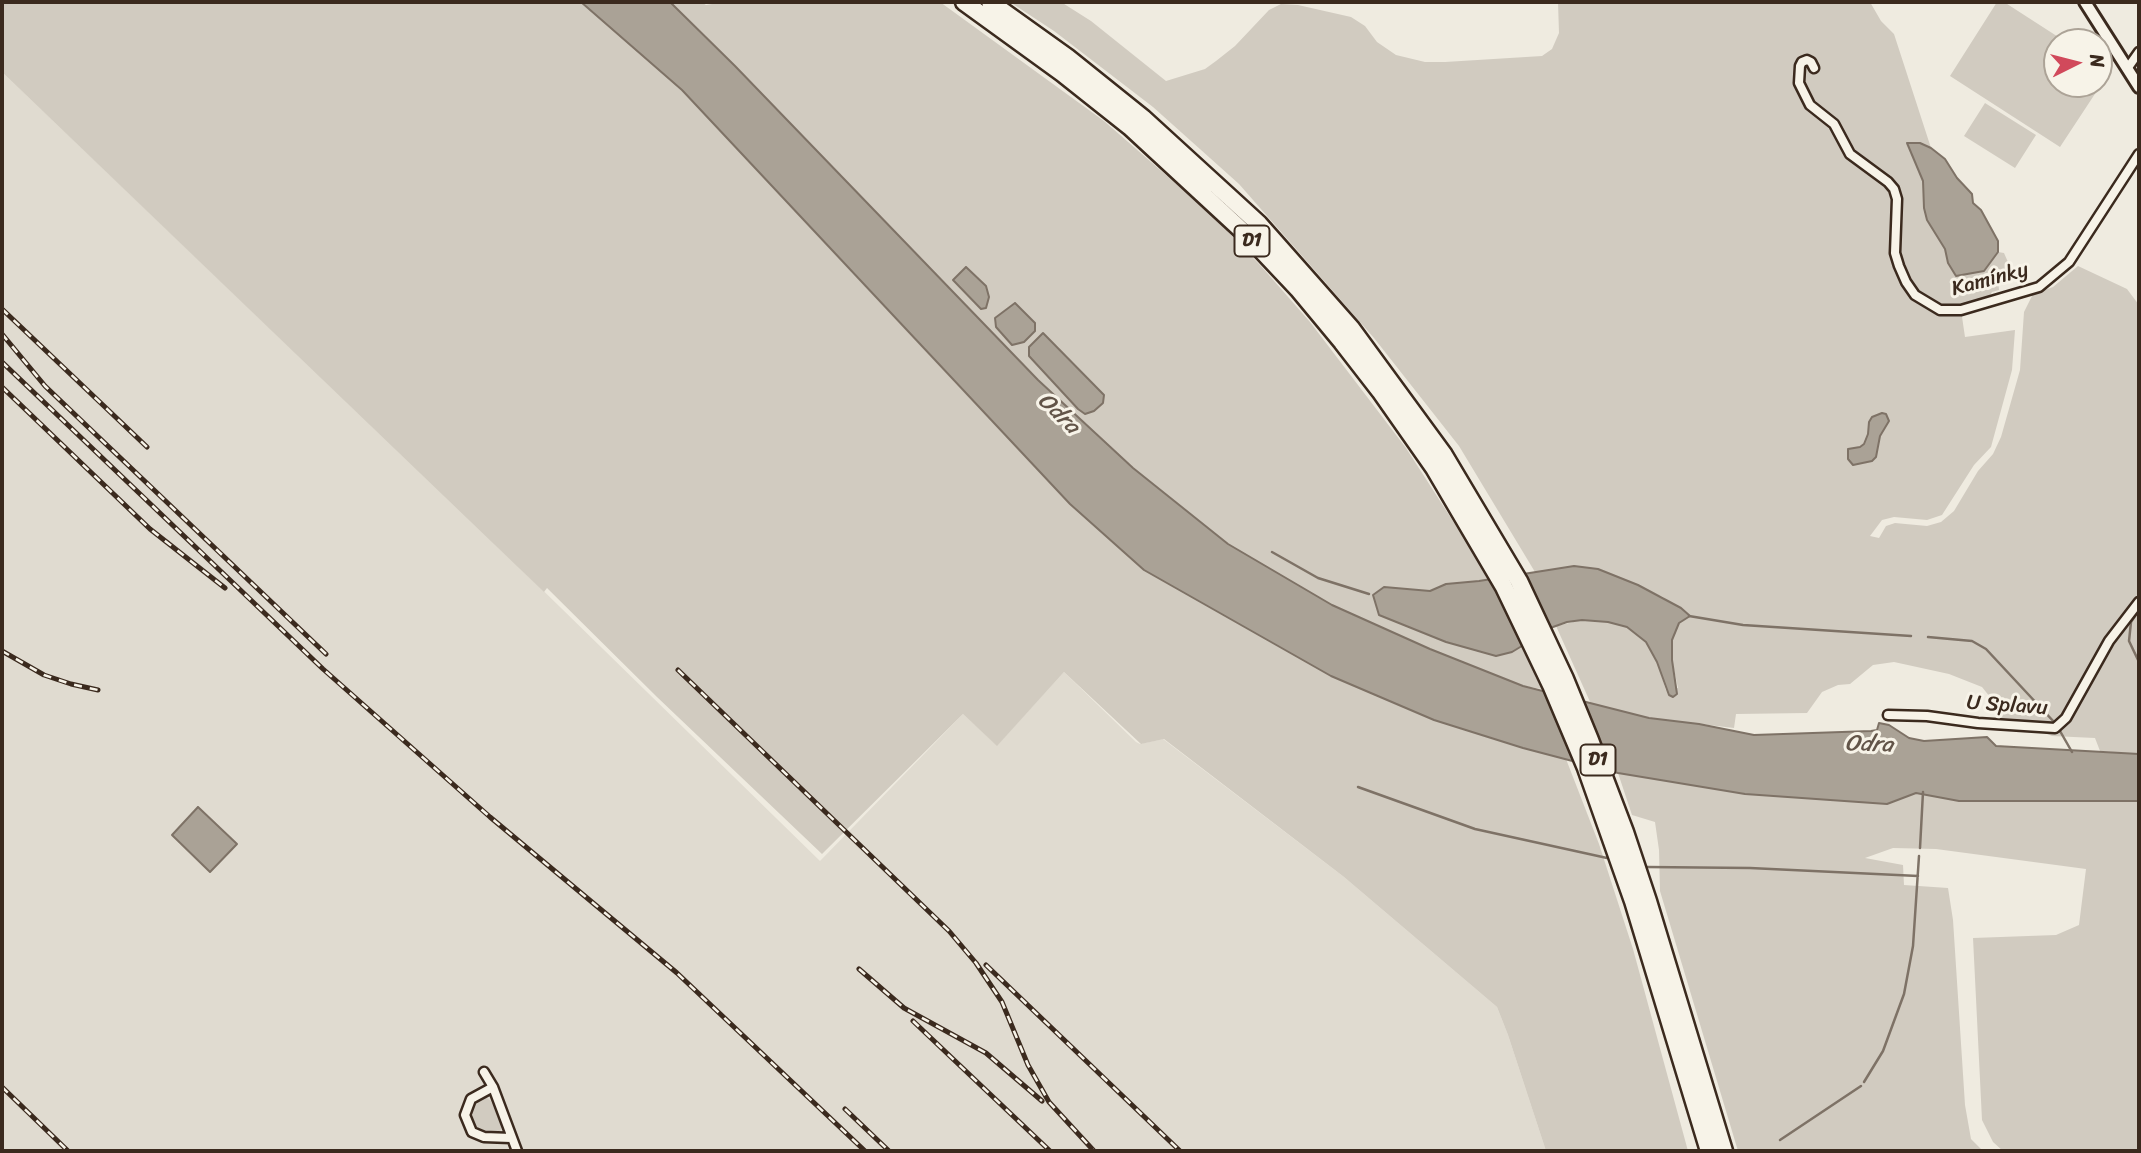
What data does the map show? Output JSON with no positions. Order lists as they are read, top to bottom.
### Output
{
  "streets": {
    "highway": ["D1"],
    "street": ["Kamínky", "U Splavu"]
  },
  "water": ["Odra"],
  "north": "right"
}
